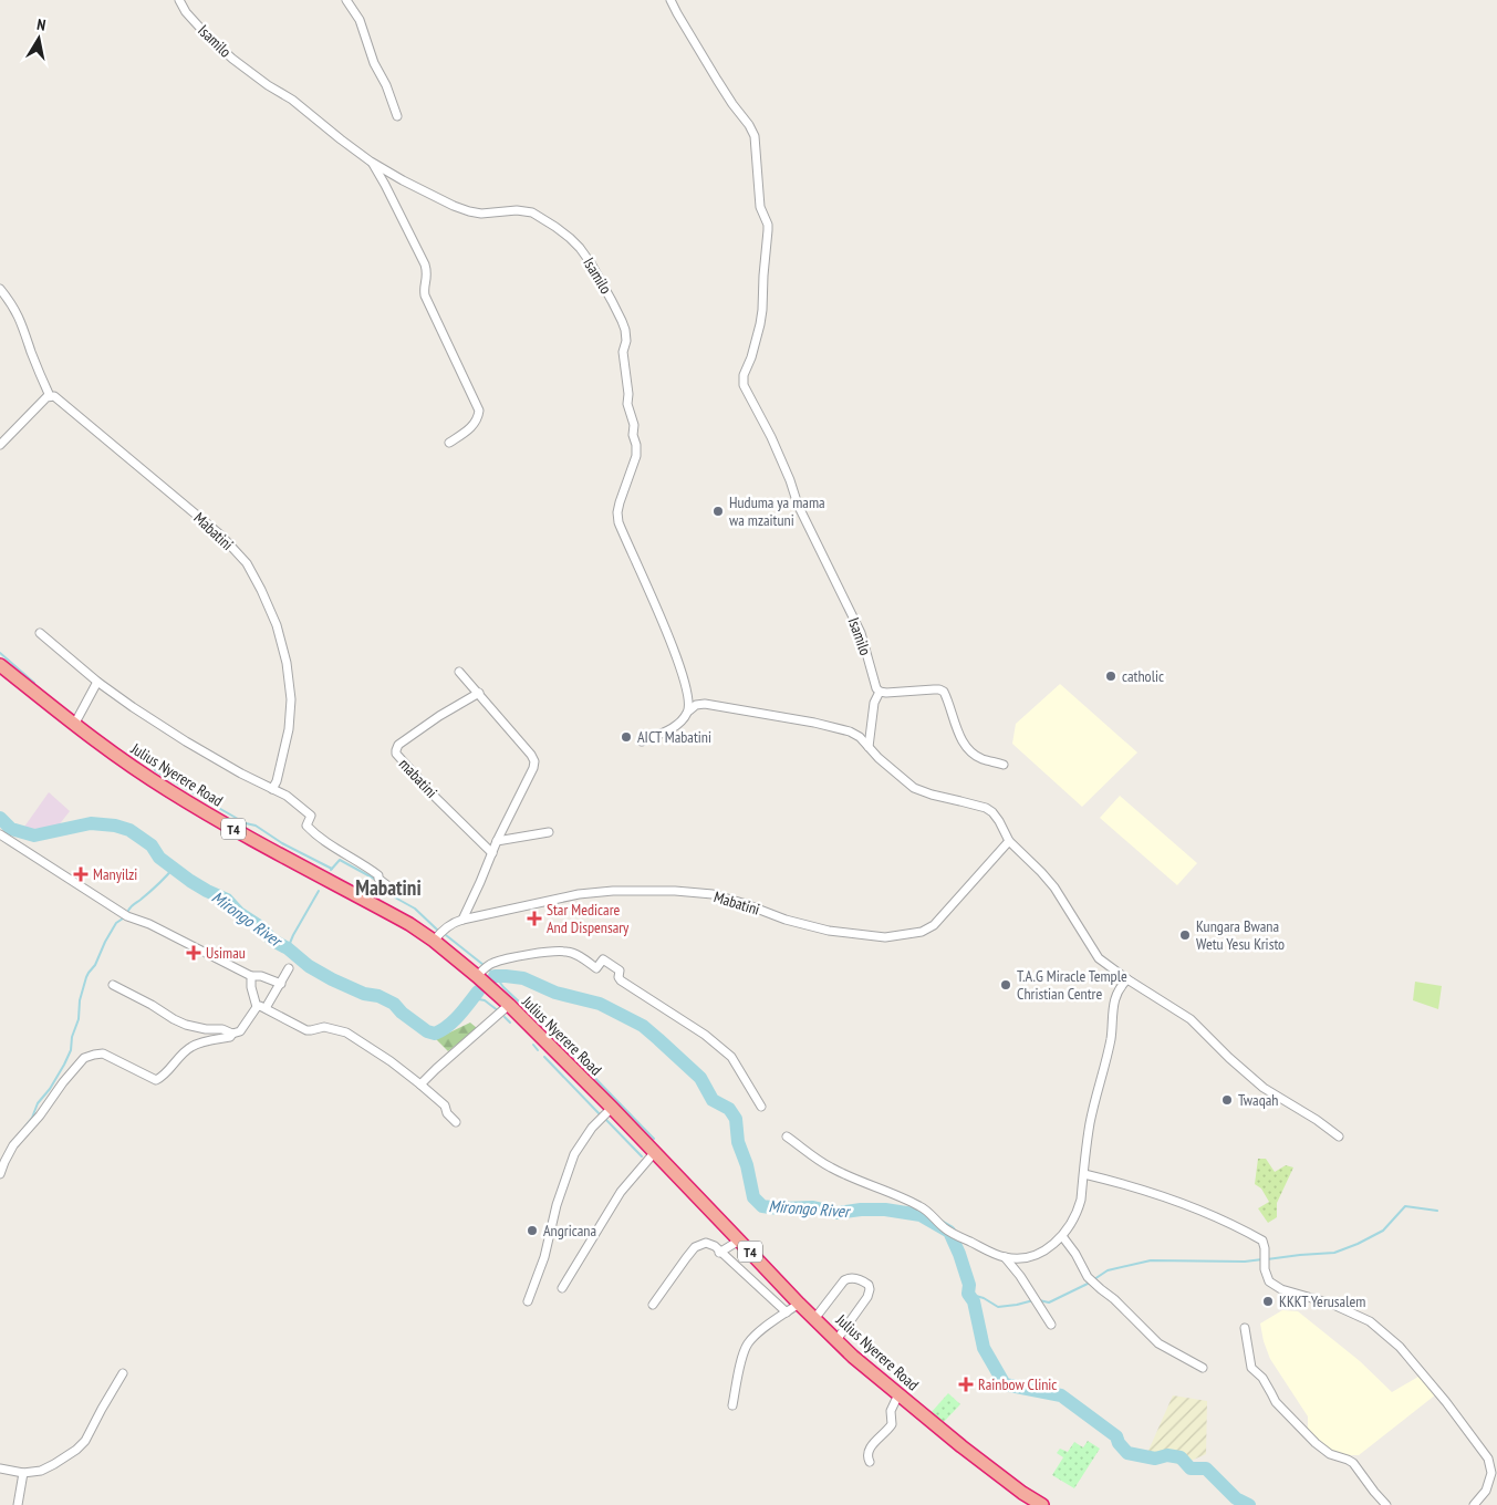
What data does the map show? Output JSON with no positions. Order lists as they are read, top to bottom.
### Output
{
  "streets": {
    "highway": ["Julius Nyerere Road", "T4"],
    "street": ["Isamilo", "Mabatini", "mabatini"]
  },
  "crossings": [
    ["Mabatini", "Julius Nyerere Road"]
  ],
  "districts": ["Mabatini"],
  "water": ["Mirongo River"],
  "places": {
    "other": [
      "Huduma ya mama wa mzaituni",
      "catholic",
      "AICT Mabatini",
      "Kungara Bwana Wetu Yesu Kristo",
      "T.A.G Miracle Temple Christian Centre",
      "Twaqah",
      "Angricana",
      "KKKT Yerusalem"
    ],
    "health": [
      "Manyilzi",
      "Star Medicare And Dispensary",
      "Usimau",
      "Rainbow Clinic"
    ]
  },
  "north": "top"
}
